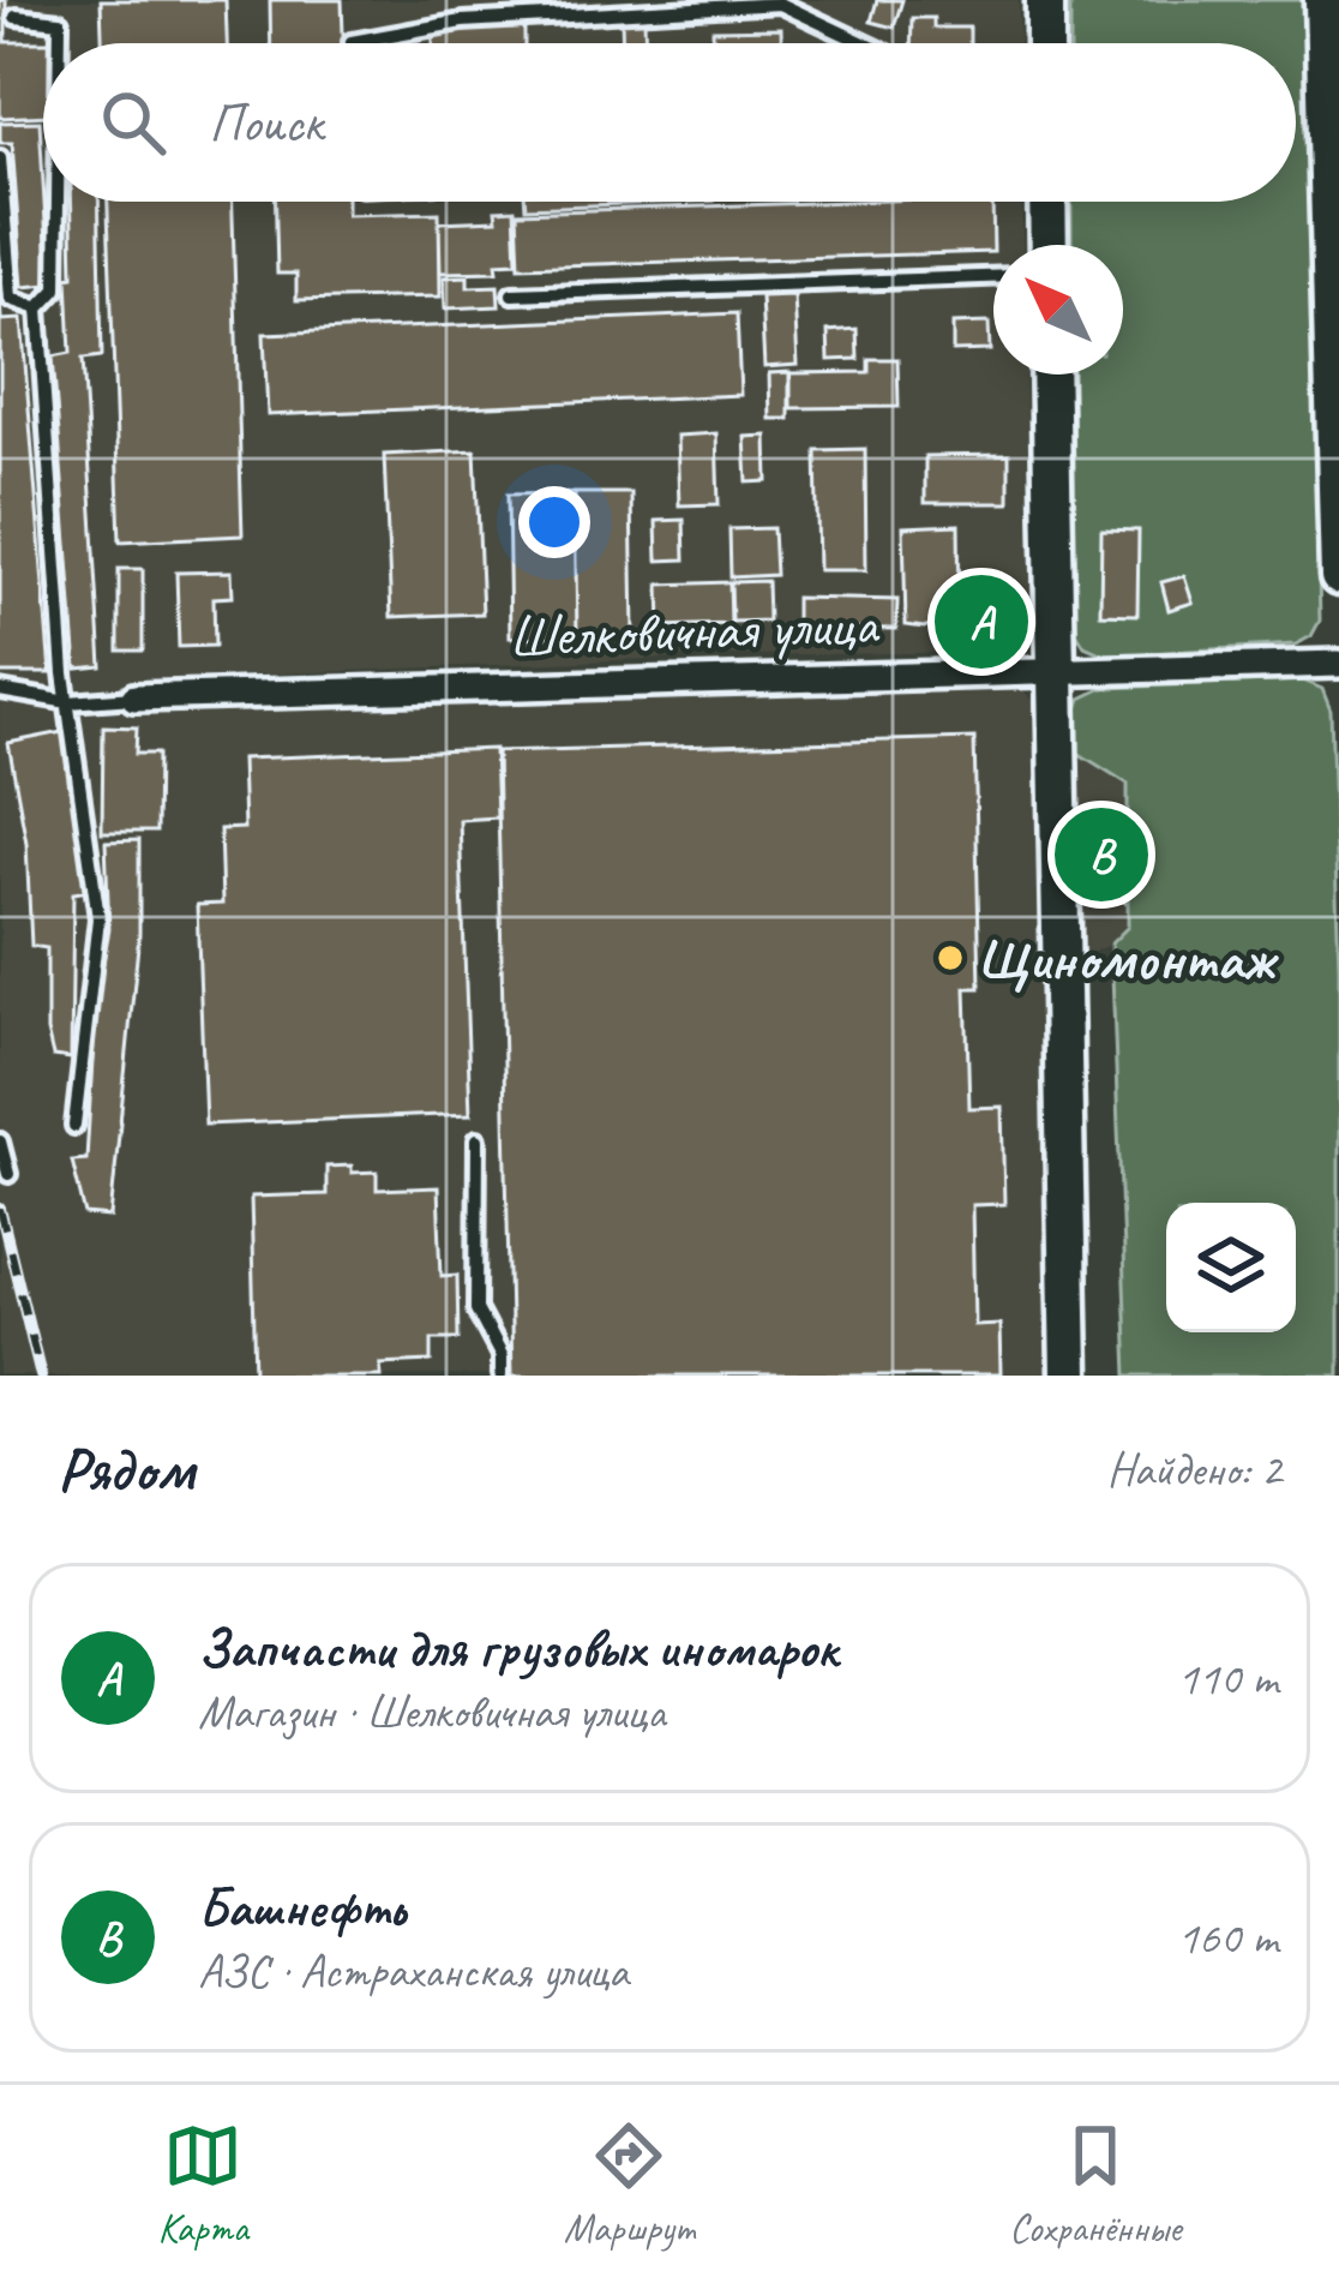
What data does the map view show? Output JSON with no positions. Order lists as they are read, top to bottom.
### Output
{
  "streets": {
    "street": ["Шелковичная улица"]
  },
  "places": ["Щиномонтаж"],
  "north": "top left",
  "page": {
    "search": "Поиск",
    "pins": ["A", "B"],
    "heading": ["Рядом", "Найдено: 2"],
    "list": [
      {
        "mark": "A",
        "name": "Запчасти для грузовых иномарок",
        "note": "Магазин · Шелковичная улица",
        "value": "110 m"
      },
      {
        "mark": "B",
        "name": "Башнефть",
        "note": "АЗС · Астраханская улица",
        "value": "160 m"
      }
    ],
    "nav": ["Карта", "Маршрут", "Сохранённые"]
  }
}
